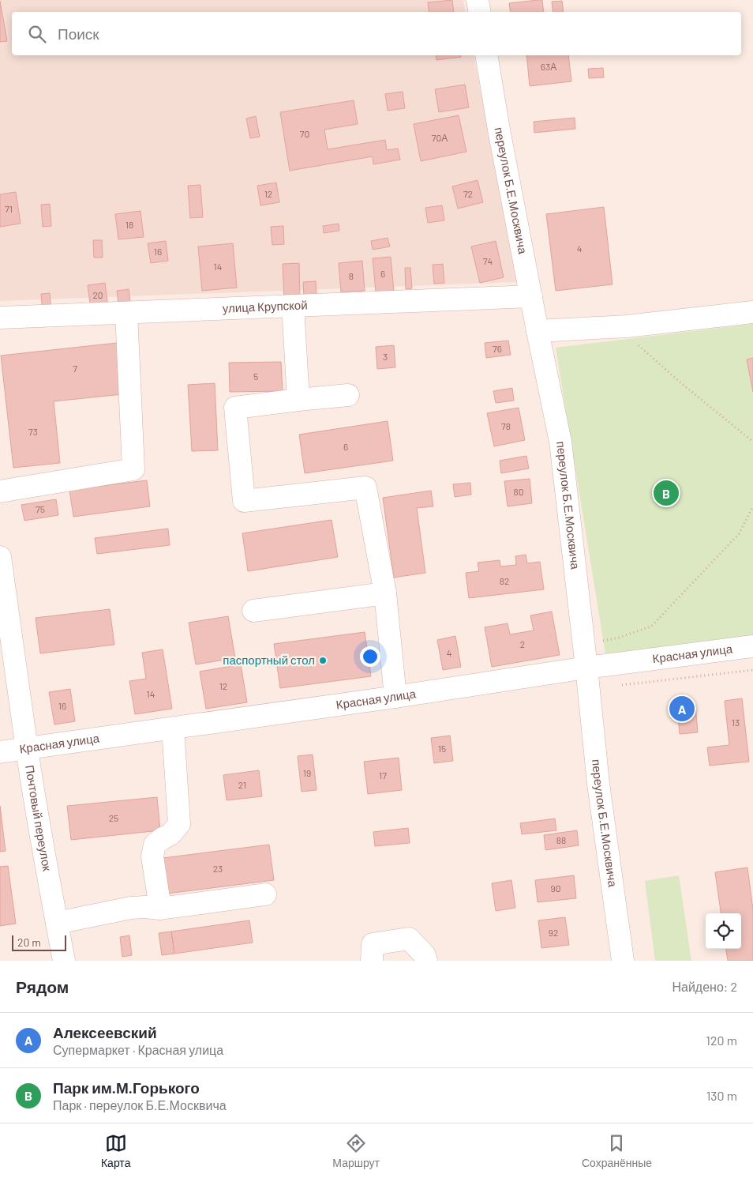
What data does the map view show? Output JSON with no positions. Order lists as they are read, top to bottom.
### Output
{
  "streets": {
    "street": [
      "переулок Б.Е.Москвича",
      "улица Крупской",
      "Красная улица",
      "Почтовый переулок"
    ]
  },
  "crossings": [
    ["переулок Б.Е.Москвича", "улица Крупской"],
    ["переулок Б.Е.Москвича", "Красная улица"],
    ["Красная улица", "Почтовый переулок"]
  ],
  "places": ["паспортный стол"],
  "house_numbers": [
    "63А",
    "70",
    "70А",
    "12",
    "72",
    "71",
    "18",
    "4",
    "16",
    "74",
    "14",
    "6",
    "8",
    "20",
    "76",
    "3",
    "7",
    "5",
    "78",
    "73",
    "6",
    "80",
    "75",
    "82",
    "2",
    "4",
    "12",
    "14",
    "16",
    "13",
    "15",
    "19",
    "17",
    "21",
    "25",
    "88",
    "23",
    "90",
    "92"
  ],
  "scale_bar": "20 m",
  "page": {
    "search": "Поиск",
    "pins": ["B", "A"],
    "scale": "20 m",
    "heading": ["Рядом", "Найдено: 2"],
    "list": [
      {
        "mark": "A",
        "name": "Алексеевский",
        "note": "Супермаркет · Красная улица",
        "value": "120 m"
      },
      {
        "mark": "B",
        "name": "Парк им.М.Горького",
        "note": "Парк · переулок Б.Е.Москвича",
        "value": "130 m"
      }
    ],
    "nav": ["Карта", "Маршрут", "Сохранённые"]
  }
}
